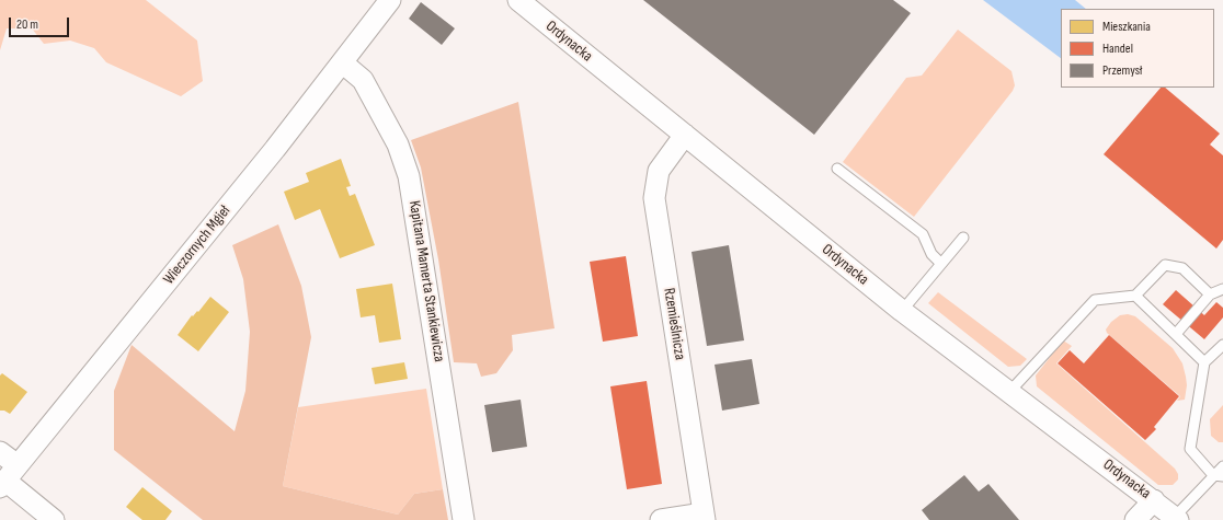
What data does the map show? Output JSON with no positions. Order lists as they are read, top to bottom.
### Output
{
  "streets": {
    "street": [
      "Ordynacka",
      "Wieczornych Mgieł",
      "Kapitana Mamerta Stankiewicza",
      "Rzemieślnicza"
    ]
  },
  "crossings": [
    ["Ordynacka", "Rzemieślnicza"],
    ["Wieczornych Mgieł", "Kapitana Mamerta Stankiewicza"]
  ],
  "legend": ["Mieszkania", "Handel", "Przemysł"],
  "scale_bar": "20 m"
}
